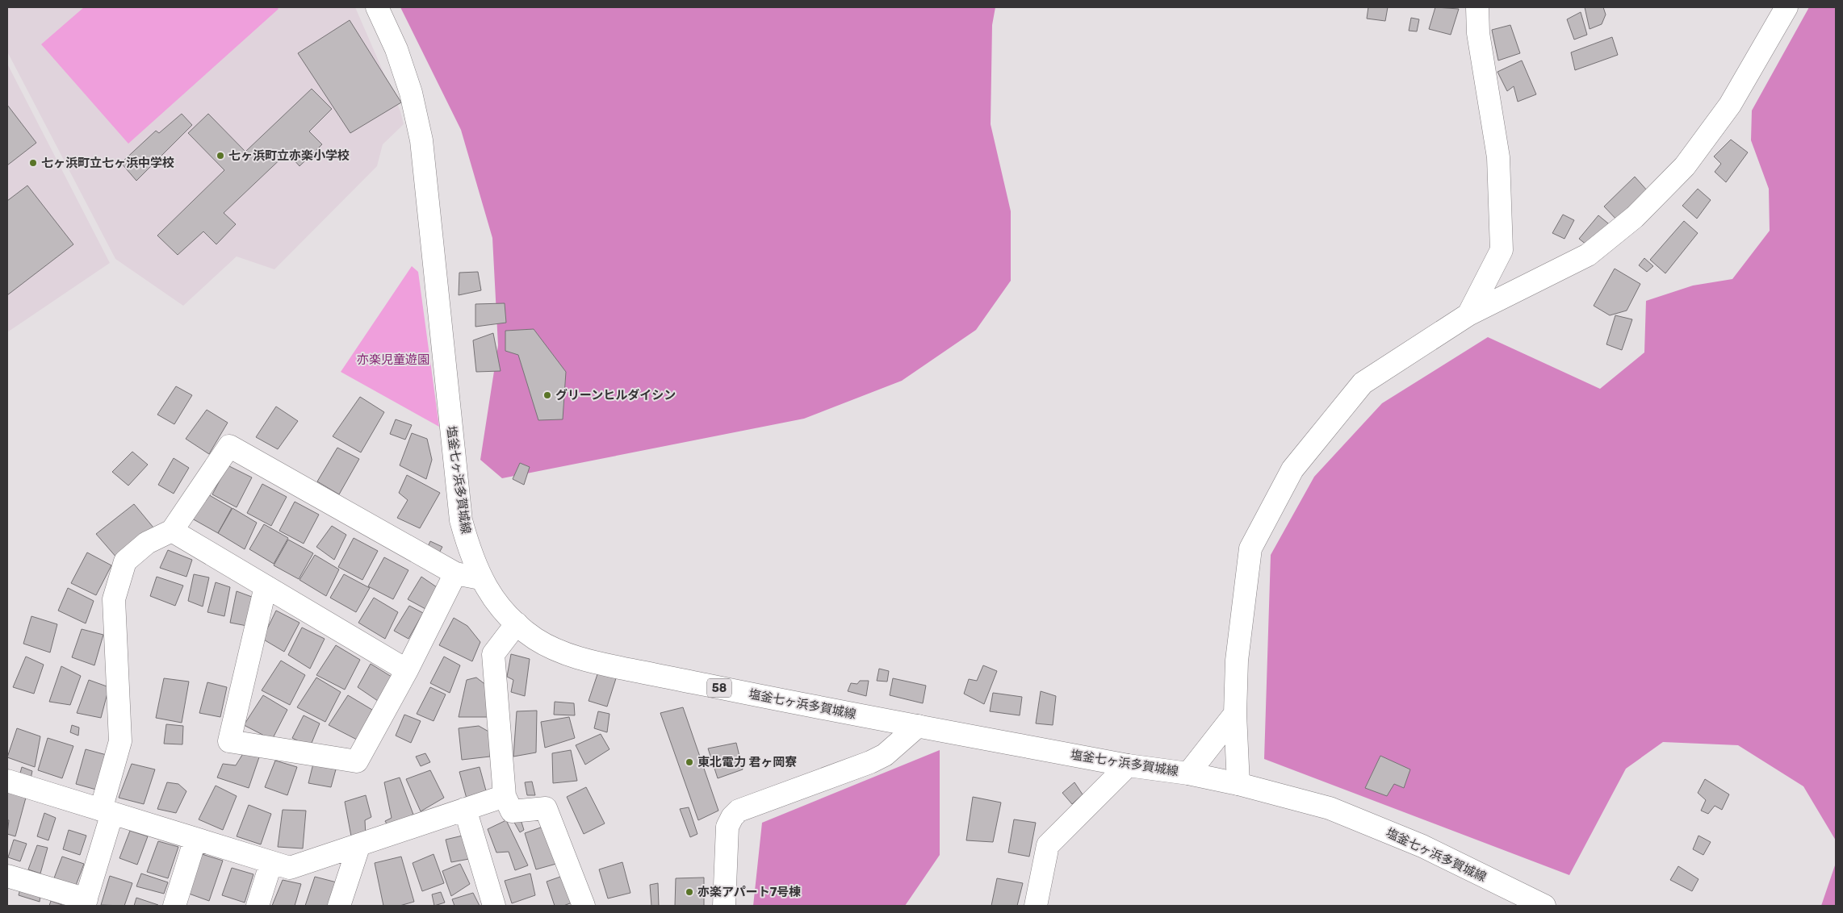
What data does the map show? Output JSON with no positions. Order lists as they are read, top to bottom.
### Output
{
  "streets": {
    "street": ["塩釜七ヶ浜多賀城線", "58"]
  },
  "parks": ["亦楽児童遊園"],
  "places": [
    "七ヶ浜町立亦楽小学校",
    "七ヶ浜町立七ヶ浜中学校",
    "グリーンヒルダイシン",
    "東北電力 君ヶ岡寮",
    "亦楽アパート7号棟"
  ]
}
